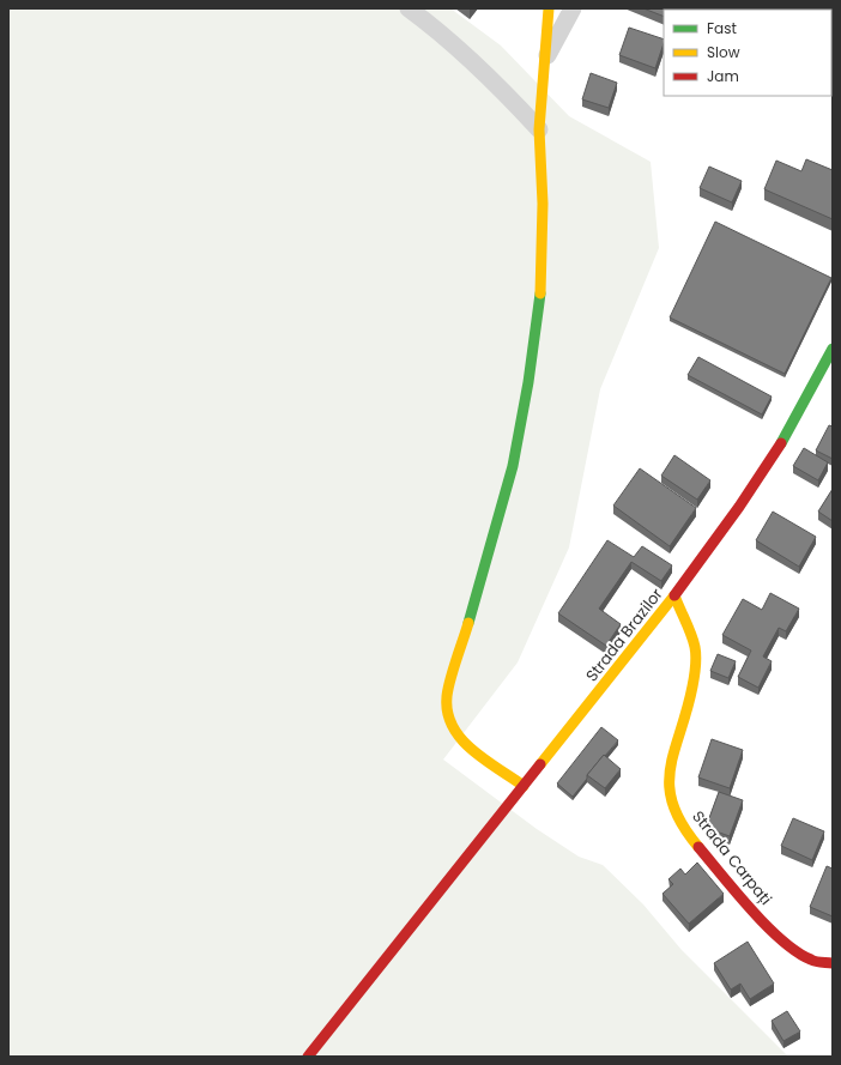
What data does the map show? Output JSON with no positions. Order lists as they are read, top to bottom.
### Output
{
  "streets": {
    "street": ["Strada Brazilor", "Strada Carpați"]
  },
  "crossings": [
    ["Strada Brazilor", "Strada Carpați"]
  ],
  "legend": ["Fast", "Slow", "Jam"]
}
